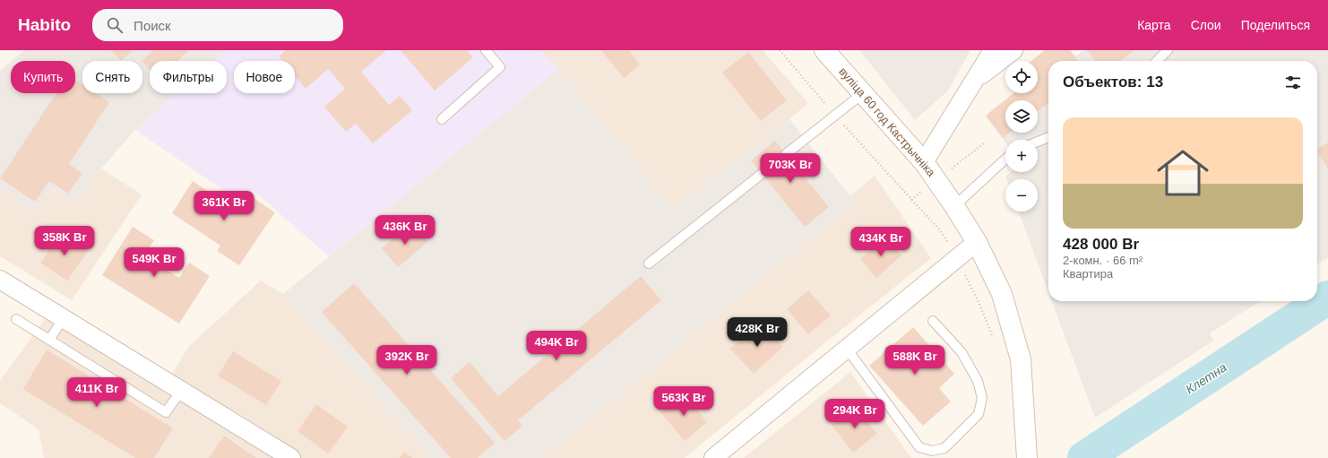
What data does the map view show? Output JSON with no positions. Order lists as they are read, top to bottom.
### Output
{
  "streets": {
    "street": ["вуліца 60 год Кастрычніка"]
  },
  "water": ["Клетна"],
  "page": {
    "header": "Habito",
    "search": "Поиск",
    "nav": ["Карта", "Слои", "Поделиться"],
    "map_buttons": ["+", "−"],
    "chip": [
      "Купить",
      "Снять",
      "Фильтры",
      "Новое"
    ],
    "heading": "Объектов: 13",
    "list": [
      {
        "name": "428 000 Br",
        "note": "2-комн. · 66 m² · Квартира"
      }
    ],
    "price": [
      "703K Br",
      "361K Br",
      "436K Br",
      "358K Br",
      "434K Br",
      "549K Br",
      "428K Br",
      "494K Br",
      "392K Br",
      "588K Br",
      "411K Br",
      "563K Br",
      "294K Br"
    ]
  }
}
